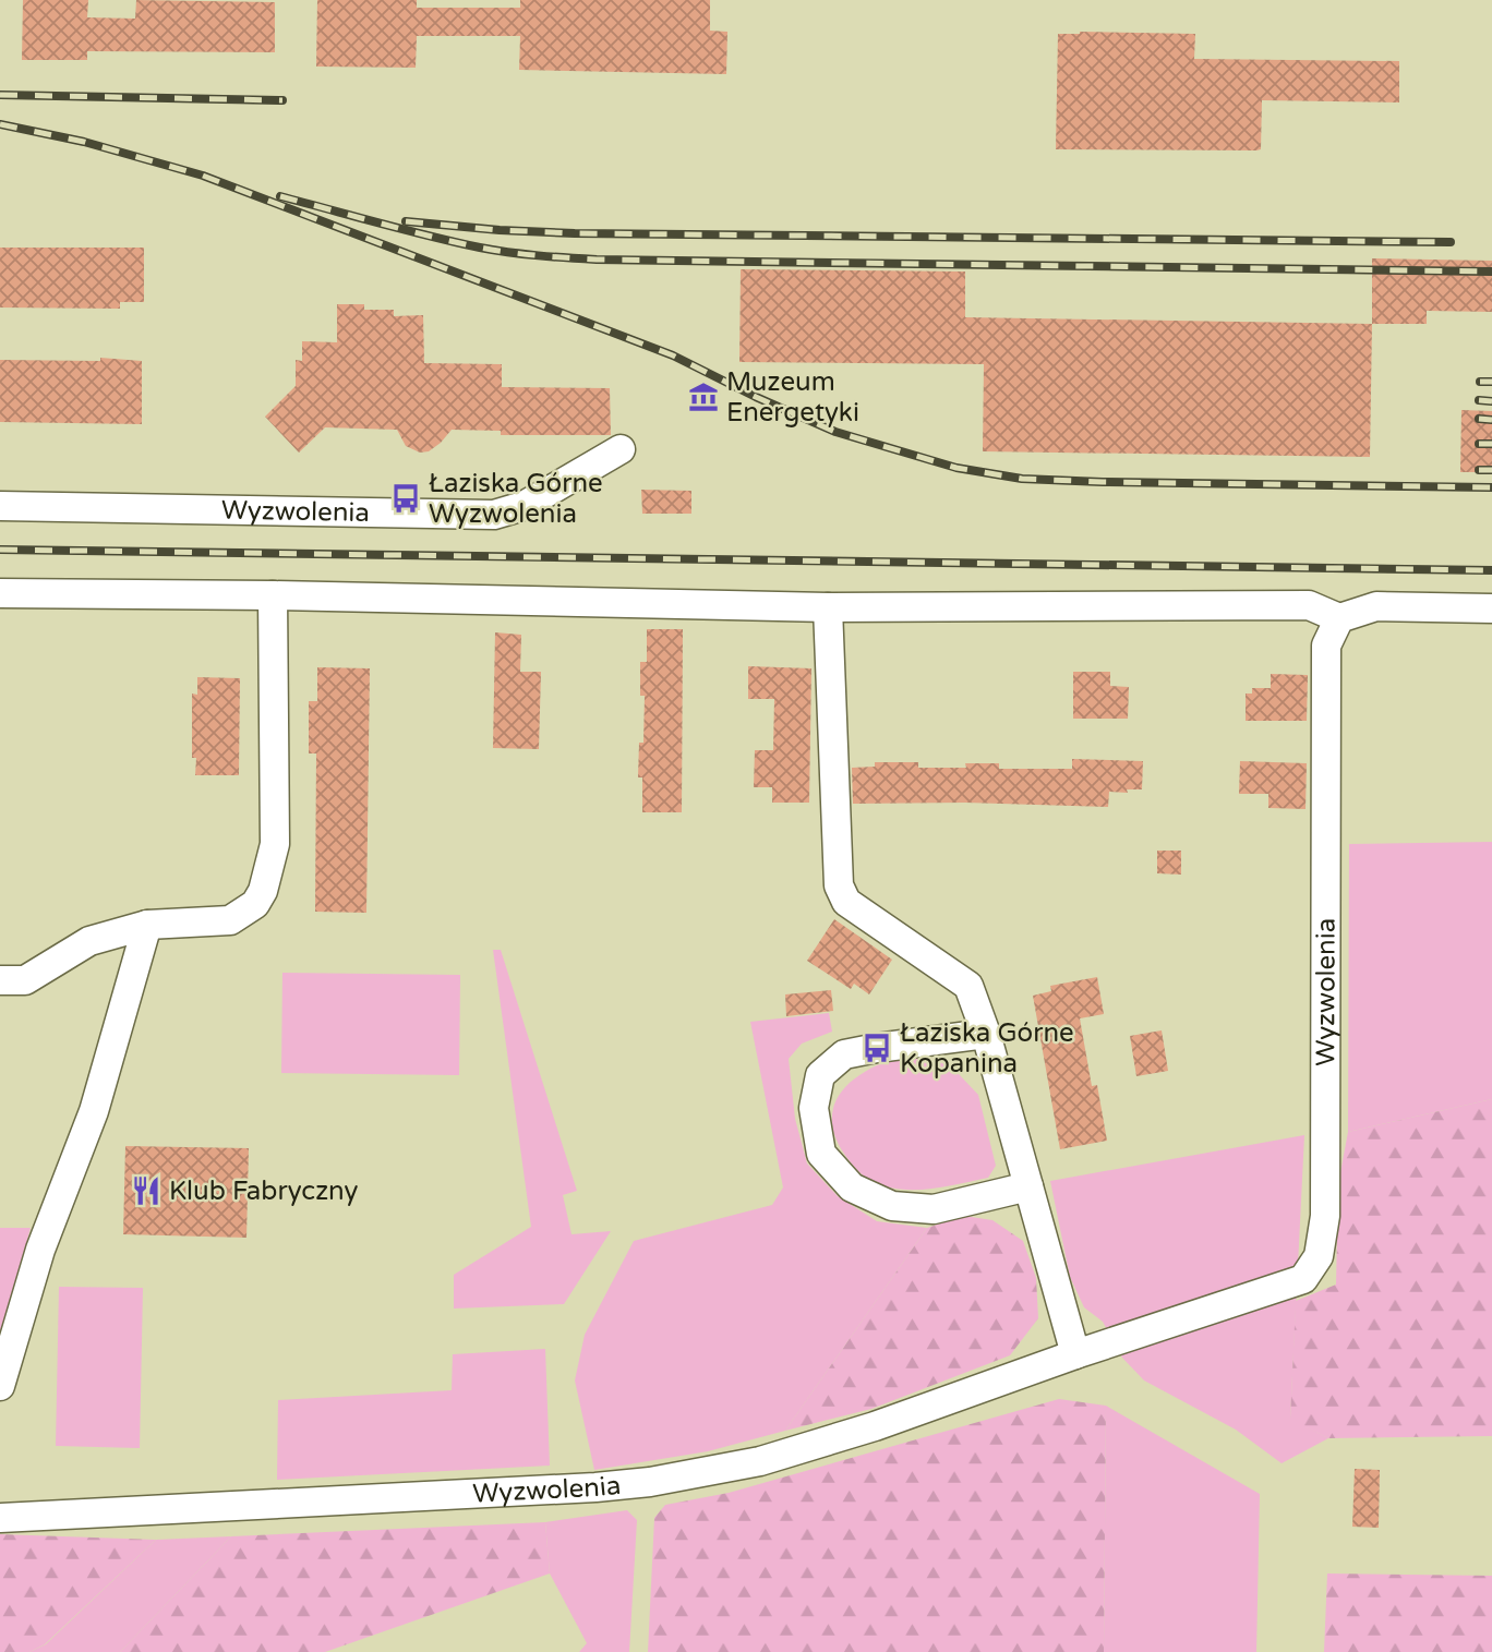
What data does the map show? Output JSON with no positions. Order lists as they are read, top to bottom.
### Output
{
  "streets": {
    "street": ["Wyzwolenia"]
  },
  "places": {
    "museum": ["Muzeum Energetyki"],
    "bus stop": ["Łaziska Górne Wyzwolenia", "Łaziska Górne Kopanina"],
    "restaurant": ["Klub Fabryczny"]
  }
}
